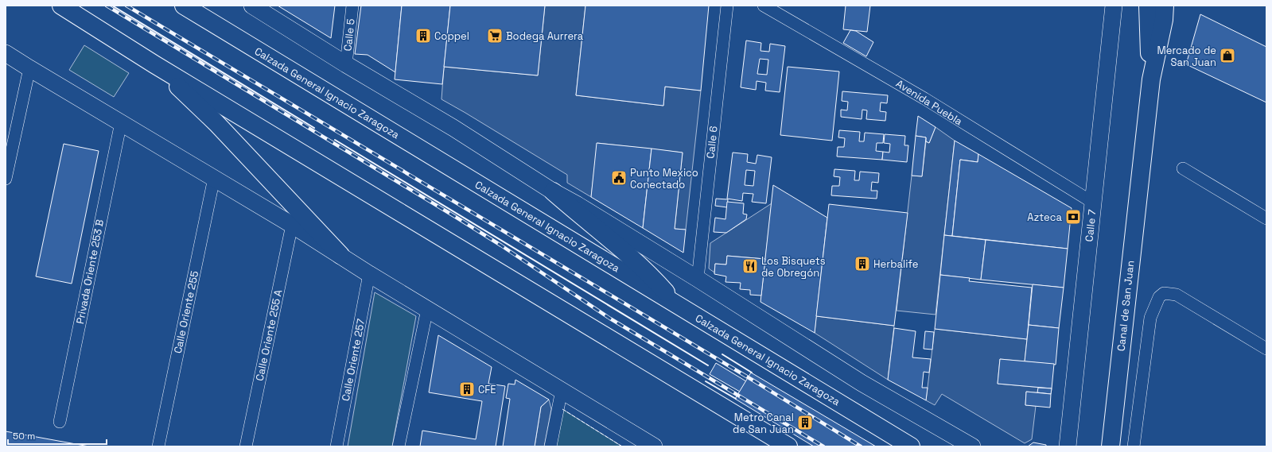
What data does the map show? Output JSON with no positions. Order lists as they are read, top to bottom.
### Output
{
  "streets": {
    "main road": ["Calzada General Ignacio Zaragoza", "Calle 7", "Canal de San Juan"],
    "street": [
      "Calle 5",
      "Avenida Puebla",
      "Calle 6",
      "Privada Oriente 253 B",
      "Calle Oriente 255",
      "Calle Oriente 255 A",
      "Calle Oriente 257"
    ]
  },
  "crossings": [
    ["Avenida Puebla", "Calle 7"]
  ],
  "places": {
    "building": [
      "Coppel",
      "Herbalife",
      "CFE",
      "Metro Canal de San Juan"
    ],
    "supermarket": ["Bodega Aurrera"],
    "shop": ["Mercado de San Juan"],
    "public building": ["Punto Mexico Conectado"],
    "bank": ["Azteca"],
    "restaurant": ["Los Bisquets de Obregón"]
  },
  "scale_bar": "50 m"
}
